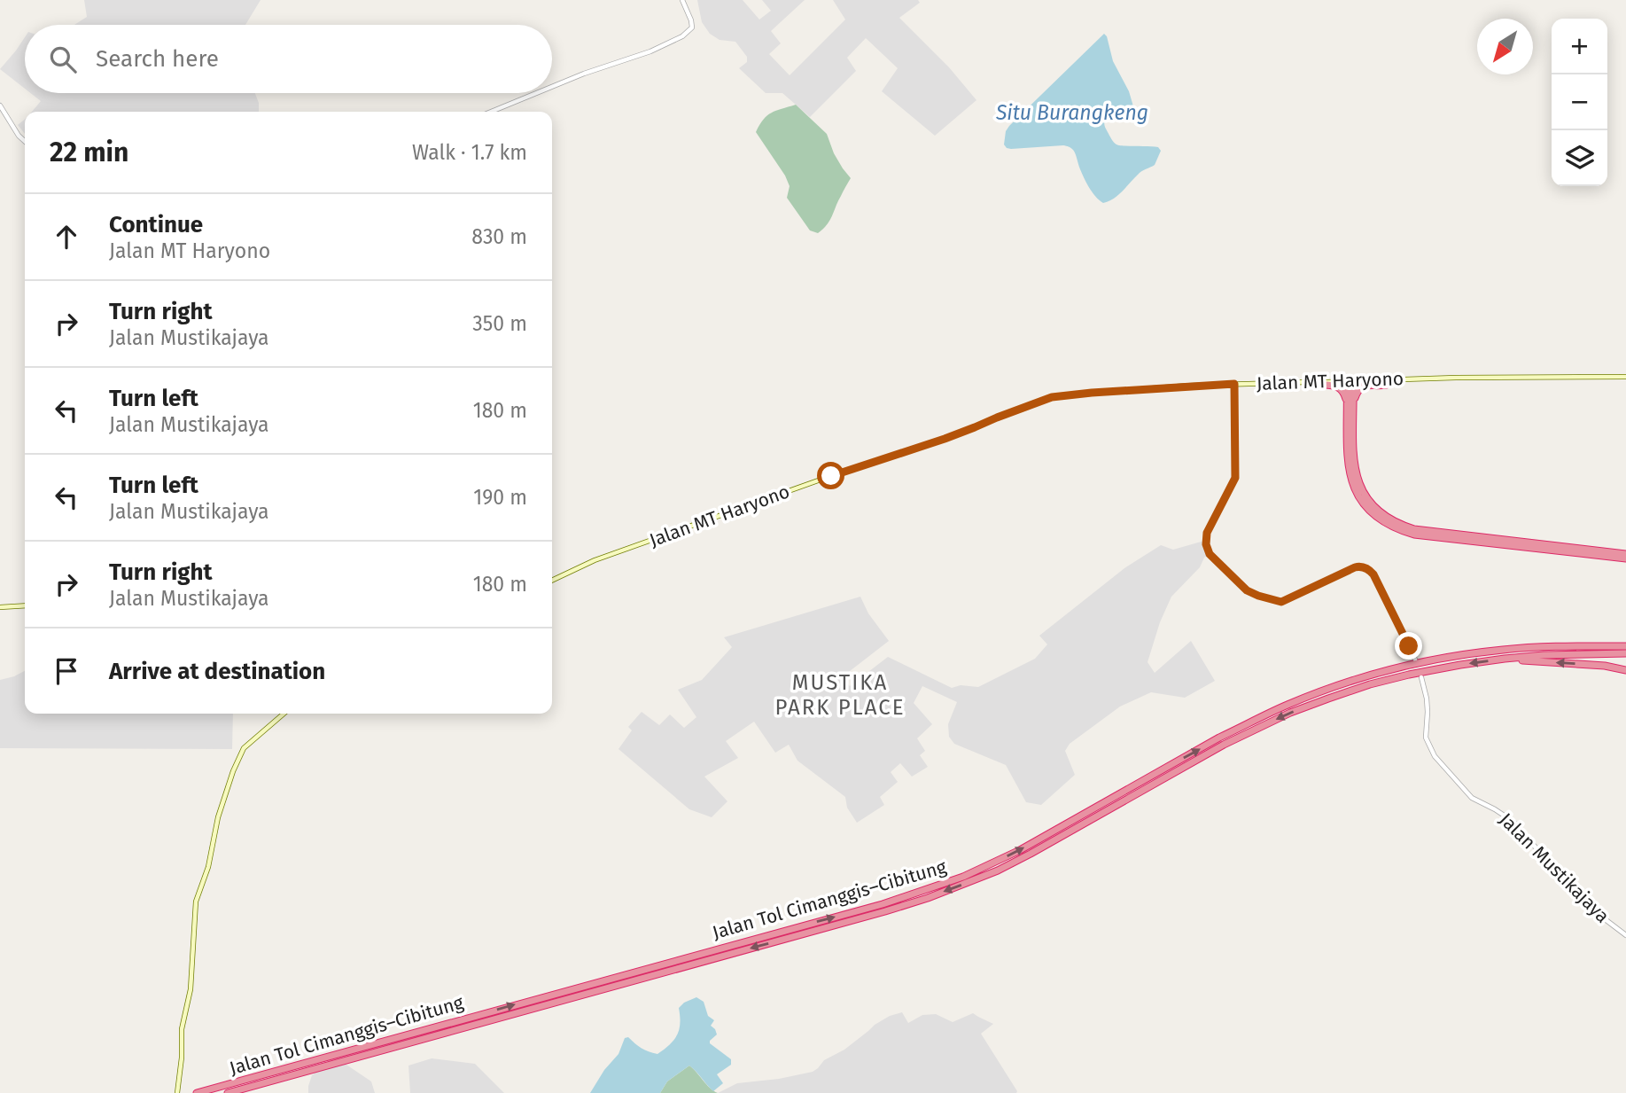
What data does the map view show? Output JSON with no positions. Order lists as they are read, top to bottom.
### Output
{
  "streets": {
    "highway": ["Jalan Tol Cimanggis–Cibitung"],
    "main road": ["Jalan MT Haryono"],
    "street": ["Jalan Mustikajaya"]
  },
  "districts": ["MUSTIKA PARK PLACE"],
  "water": ["Situ Burangkeng"],
  "north": "bottom left",
  "page": {
    "map_buttons": ["+", "−"],
    "search": "Search here",
    "heading": ["22 min", "Walk · 1.7 km"],
    "list": [
      ["Continue", "Jalan MT Haryono", "830 m"],
      ["Turn right", "Jalan Mustikajaya", "350 m"],
      ["Turn left", "Jalan Mustikajaya", "180 m"],
      ["Turn left", "Jalan Mustikajaya", "190 m"],
      ["Turn right", "Jalan Mustikajaya", "180 m"],
      "Arrive at destination"
    ]
  }
}
